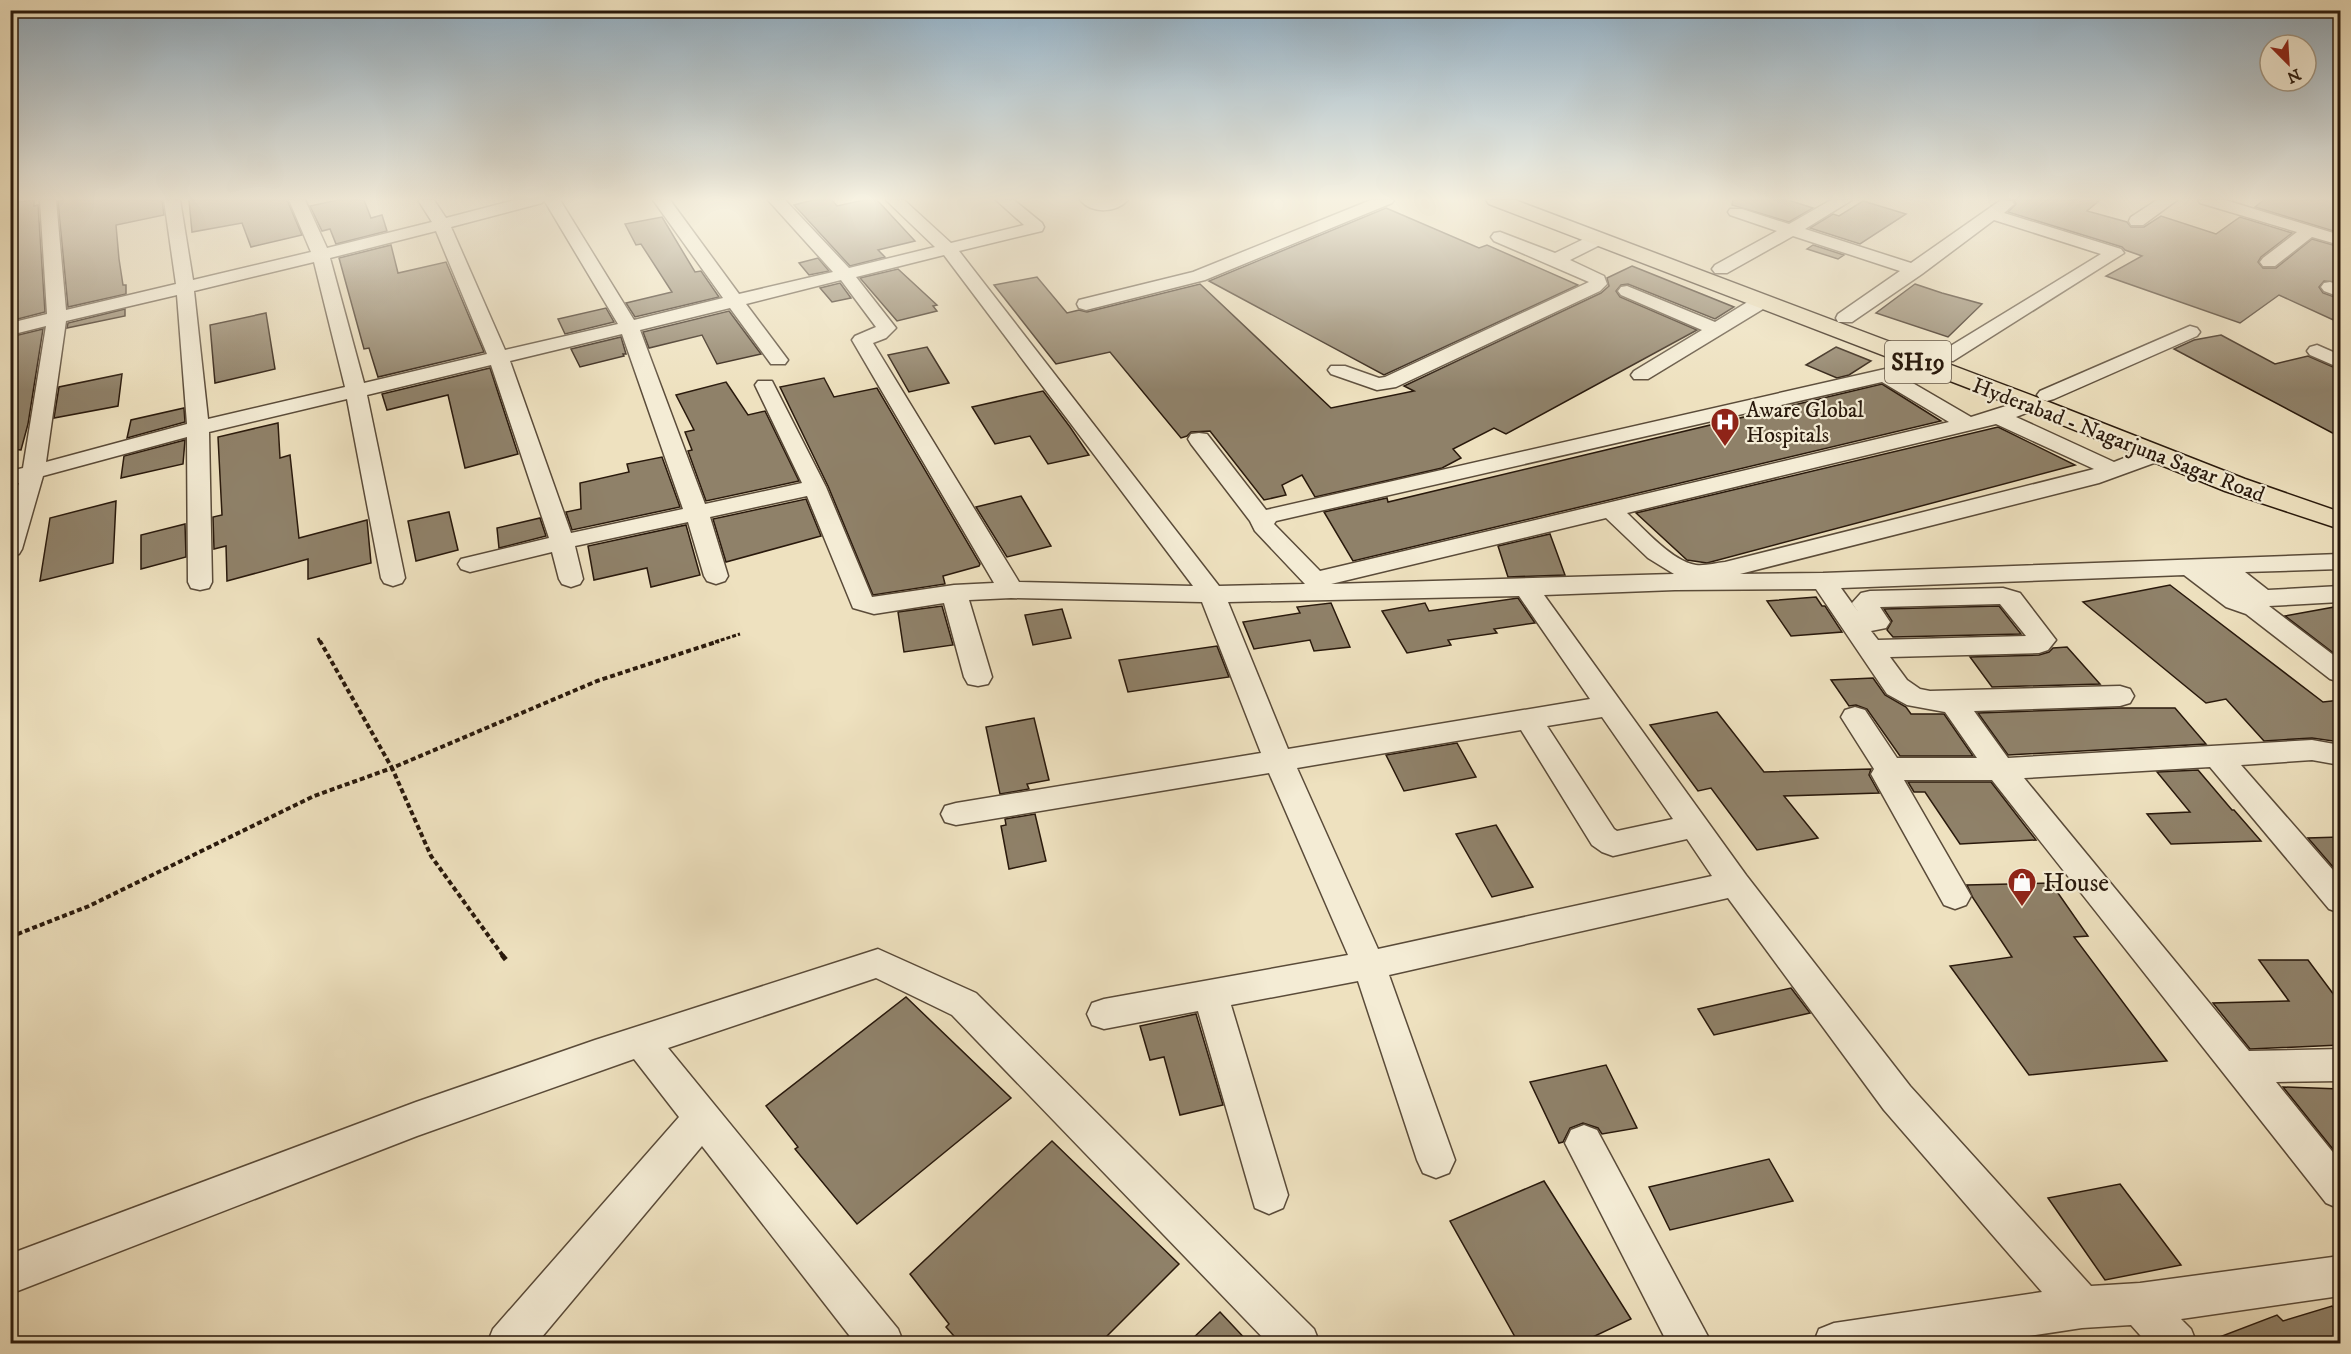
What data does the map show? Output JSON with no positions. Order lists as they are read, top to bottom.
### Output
{
  "streets": {
    "main road": ["SH19", "Hyderabad - Nagarjuna Sagar Road"]
  },
  "places": {
    "hospital": ["Aware Global Hospitals"],
    "shop": ["House"]
  },
  "north": "bottom right"
}
